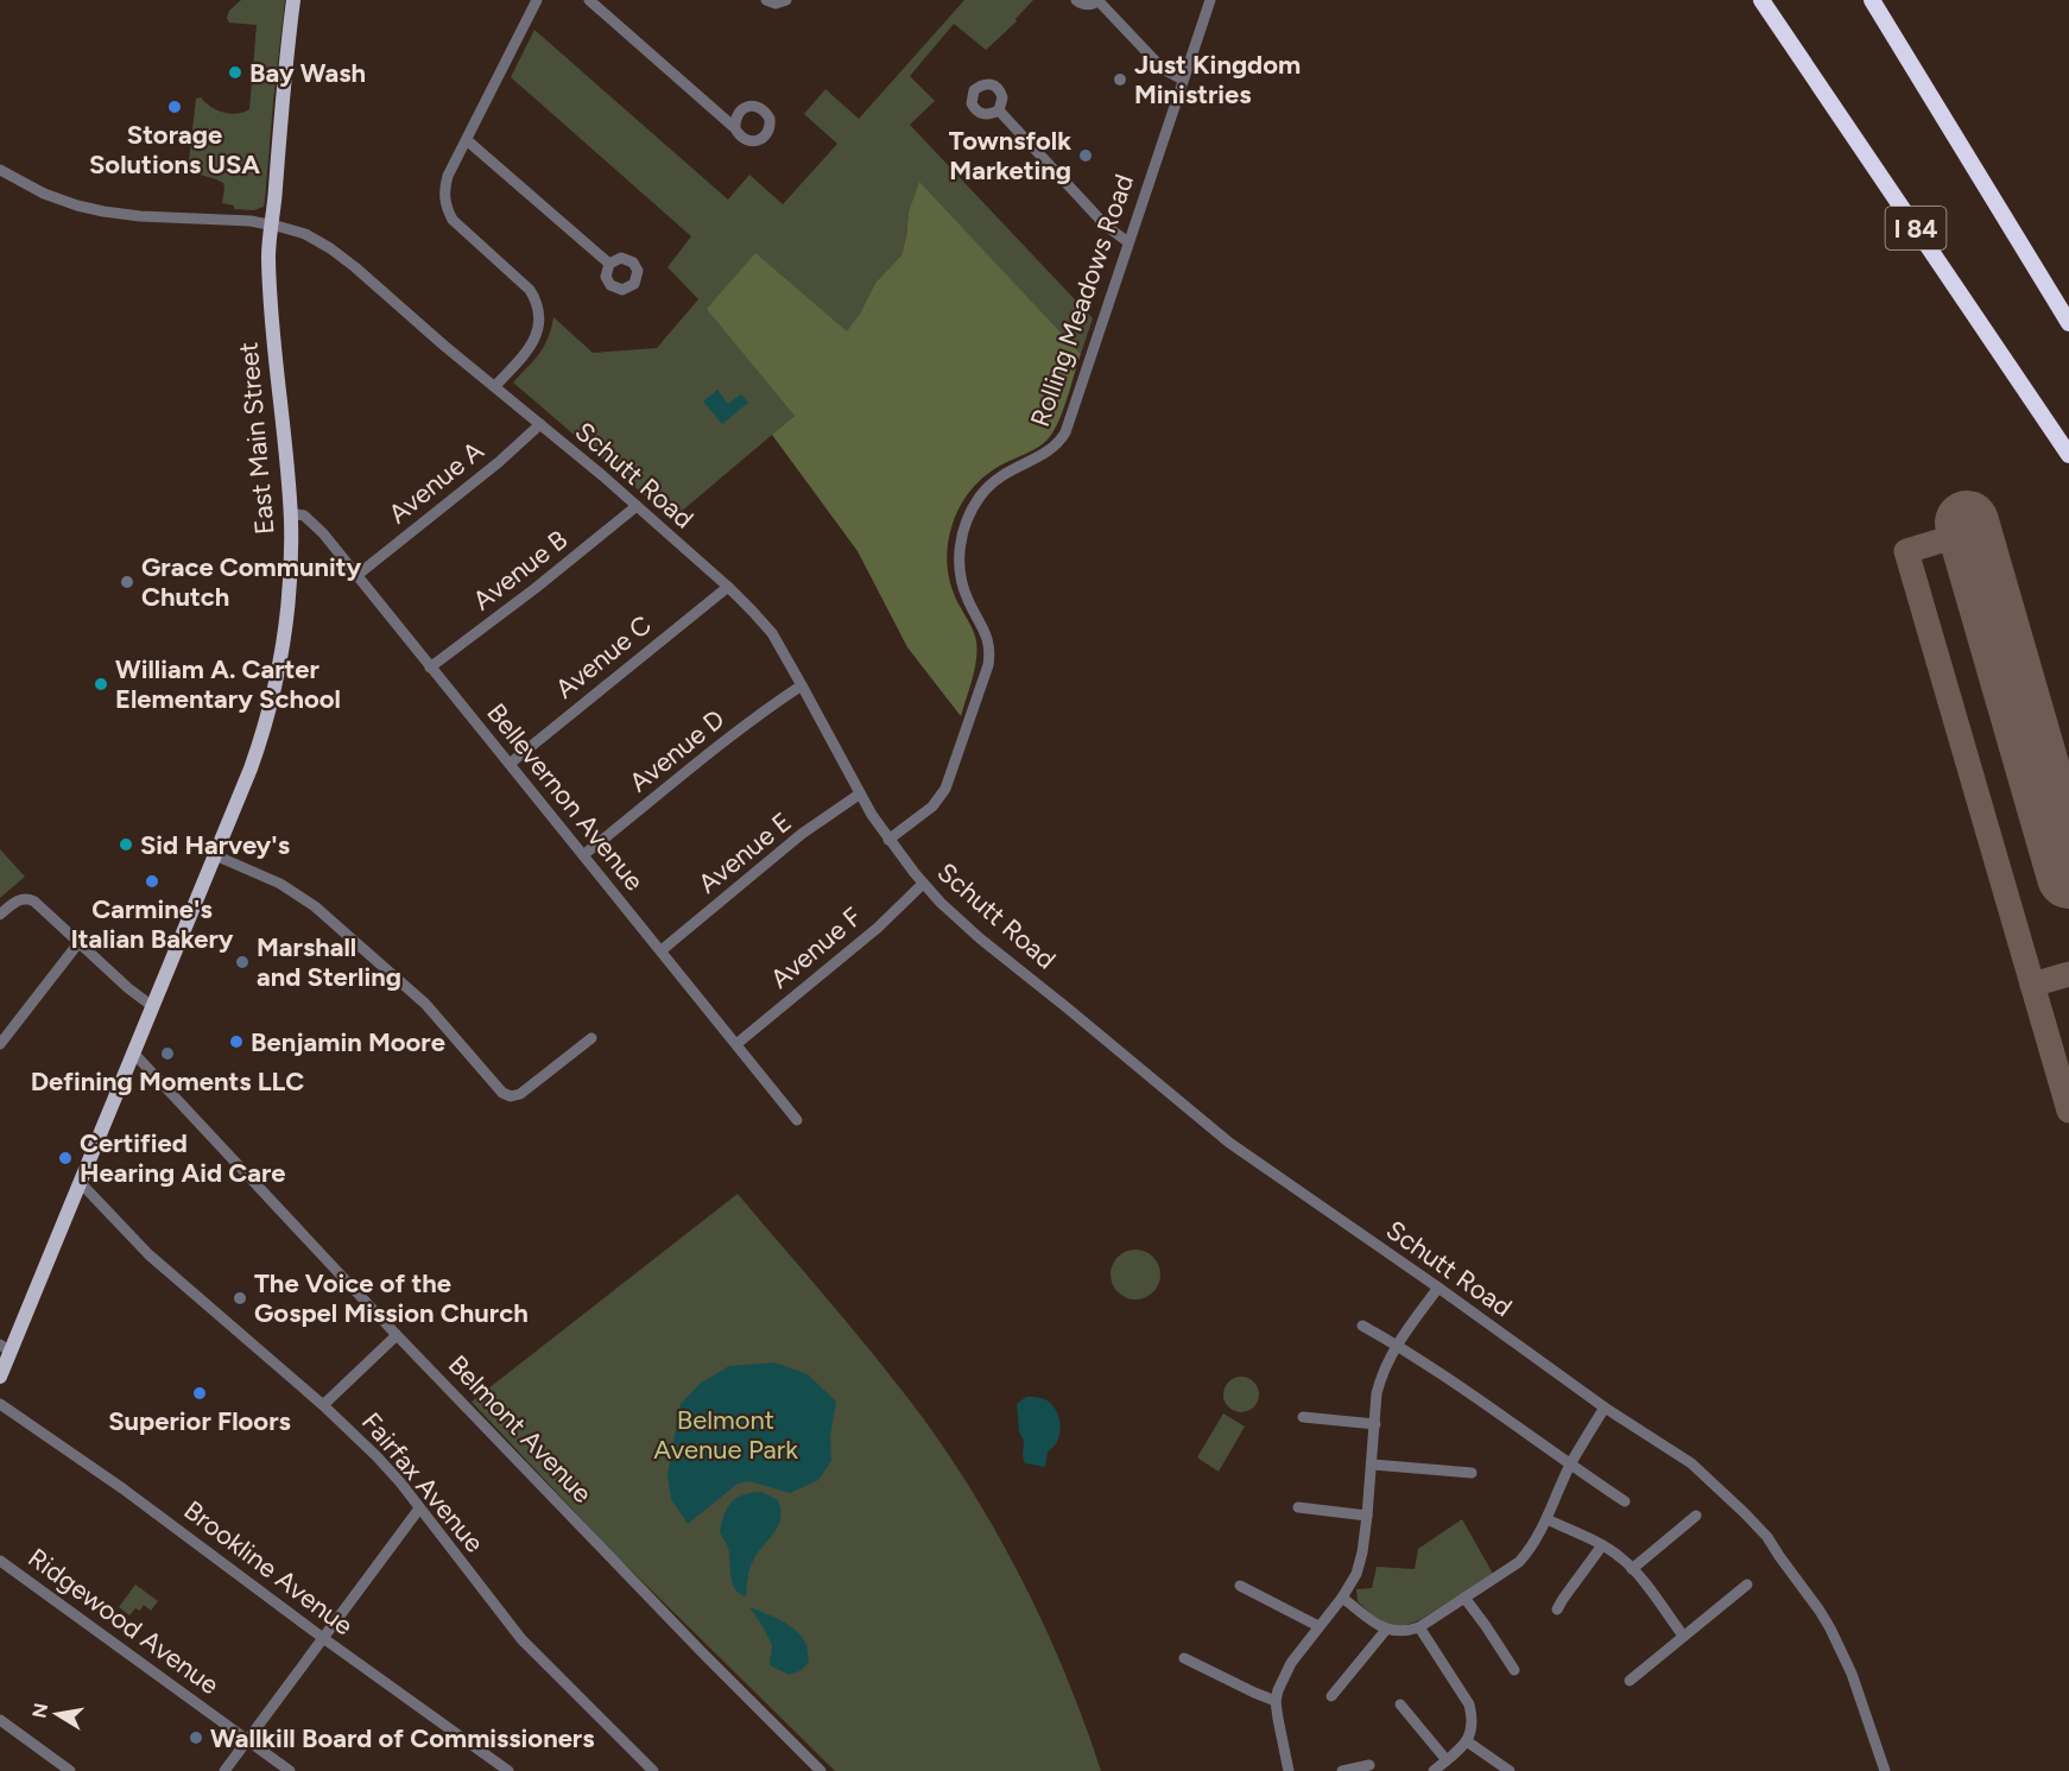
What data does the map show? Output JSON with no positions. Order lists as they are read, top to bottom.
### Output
{
  "streets": {
    "highway": ["I 84"],
    "main road": ["East Main Street"],
    "street": [
      "Rolling Meadows Road",
      "Schutt Road",
      "Avenue A",
      "Avenue B",
      "Avenue C",
      "Avenue D",
      "Bellevernon Avenue",
      "Avenue E",
      "Avenue F",
      "Belmont Avenue",
      "Fairfax Avenue",
      "Brookline Avenue",
      "Ridgewood Avenue"
    ]
  },
  "crossings": [
    ["Rolling Meadows Road", "Schutt Road"],
    ["East Main Street", "Schutt Road"],
    ["East Main Street", "Bellevernon Avenue"],
    ["East Main Street", "Belmont Avenue"],
    ["East Main Street", "Fairfax Avenue"],
    ["Schutt Road", "Avenue A"],
    ["Schutt Road", "Avenue B"],
    ["Schutt Road", "Avenue C"],
    ["Schutt Road", "Avenue D"],
    ["Schutt Road", "Avenue E"],
    ["Schutt Road", "Avenue F"],
    ["Avenue A", "Bellevernon Avenue"],
    ["Avenue B", "Bellevernon Avenue"],
    ["Avenue C", "Bellevernon Avenue"],
    ["Avenue D", "Bellevernon Avenue"],
    ["Bellevernon Avenue", "Avenue E"],
    ["Bellevernon Avenue", "Avenue F"]
  ],
  "parks": ["Belmont Avenue Park"],
  "places": [
    "Bay Wash",
    "Just Kingdom Ministries",
    "Storage Solutions USA",
    "Townsfolk Marketing",
    "Grace Community Chutch",
    "William A. Carter Elementary School",
    "Sid Harvey's",
    "Carmine's Italian Bakery",
    "Marshall and Sterling",
    "Benjamin Moore",
    "Defining Moments LLC",
    "Certified Hearing Aid Care",
    "The Voice of the Gospel Mission Church",
    "Superior Floors",
    "Wallkill Board of Commissioners"
  ],
  "north": "left"
}
